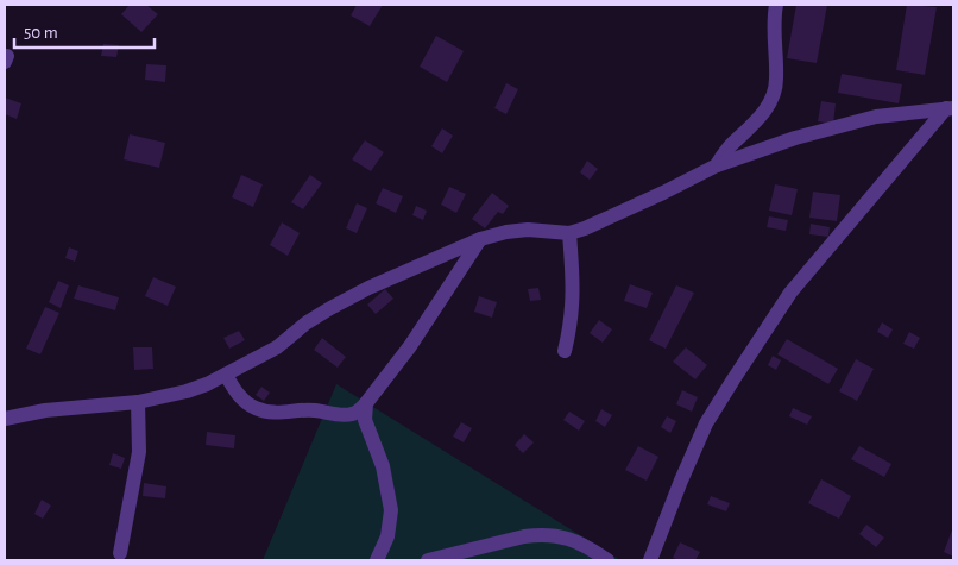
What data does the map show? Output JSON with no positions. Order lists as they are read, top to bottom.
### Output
{
  "scale_bar": "50 m"
}
